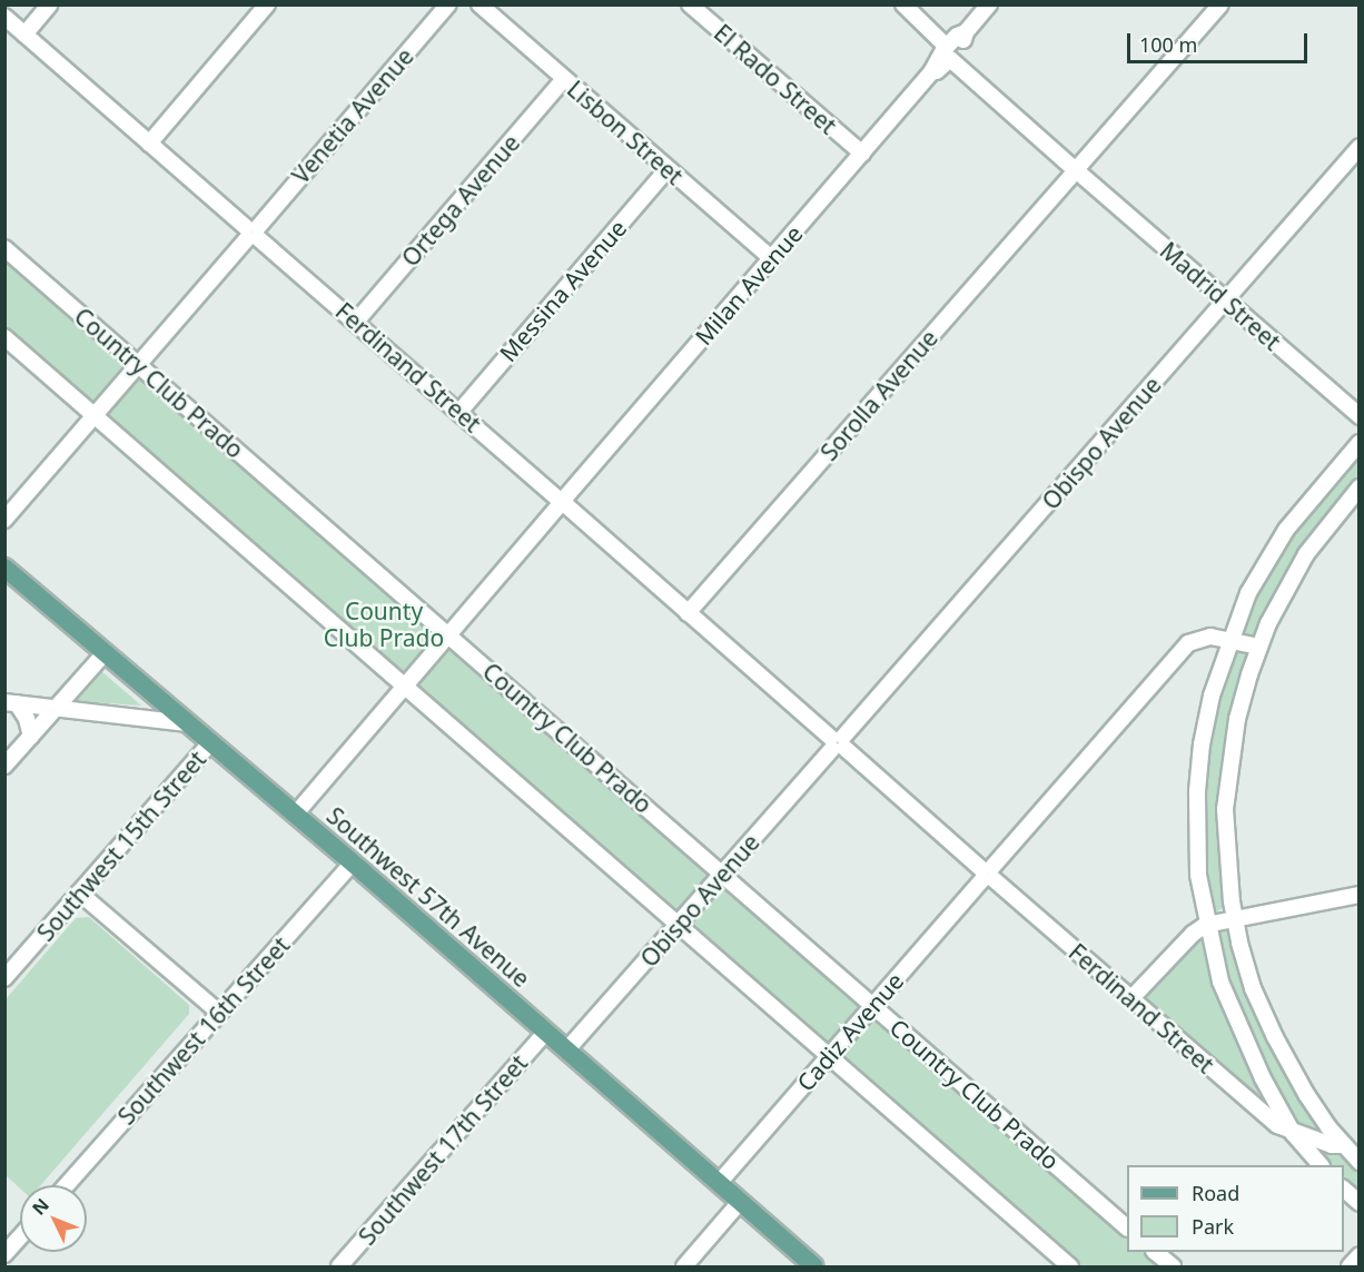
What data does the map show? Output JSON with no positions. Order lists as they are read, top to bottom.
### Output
{
  "streets": {
    "main road": ["Southwest 57th Avenue"],
    "street": [
      "El Rado Street",
      "Venetia Avenue",
      "Lisbon Street",
      "Ortega Avenue",
      "Milan Avenue",
      "Messina Avenue",
      "Madrid Street",
      "Ferdinand Street",
      "Country Club Prado",
      "Sorolla Avenue",
      "Obispo Avenue",
      "Southwest 15th Street",
      "Southwest 16th Street",
      "Cadiz Avenue",
      "Southwest 17th Street"
    ]
  },
  "crossings": [
    ["El Rado Street", "Milan Avenue"],
    ["Venetia Avenue", "Ferdinand Street"],
    ["Venetia Avenue", "Country Club Prado"],
    ["Lisbon Street", "Ortega Avenue"],
    ["Lisbon Street", "Milan Avenue"],
    ["Lisbon Street", "Messina Avenue"],
    ["Ortega Avenue", "Ferdinand Street"],
    ["Milan Avenue", "Madrid Street"],
    ["Milan Avenue", "Ferdinand Street"],
    ["Milan Avenue", "Country Club Prado"],
    ["Milan Avenue", "Southwest 57th Avenue"],
    ["Messina Avenue", "Ferdinand Street"],
    ["Madrid Street", "Sorolla Avenue"],
    ["Madrid Street", "Obispo Avenue"],
    ["Ferdinand Street", "Sorolla Avenue"],
    ["Ferdinand Street", "Obispo Avenue"],
    ["Ferdinand Street", "Cadiz Avenue"],
    ["Country Club Prado", "Obispo Avenue"],
    ["Country Club Prado", "Cadiz Avenue"],
    ["Obispo Avenue", "Southwest 57th Avenue"],
    ["Southwest 15th Street", "Southwest 57th Avenue"],
    ["Southwest 57th Avenue", "Southwest 16th Street"],
    ["Southwest 57th Avenue", "Cadiz Avenue"],
    ["Southwest 57th Avenue", "Southwest 17th Street"]
  ],
  "parks": ["County Club Prado"],
  "legend": ["Road", "Park"],
  "scale_bar": "100 m",
  "north": "top left"
}
